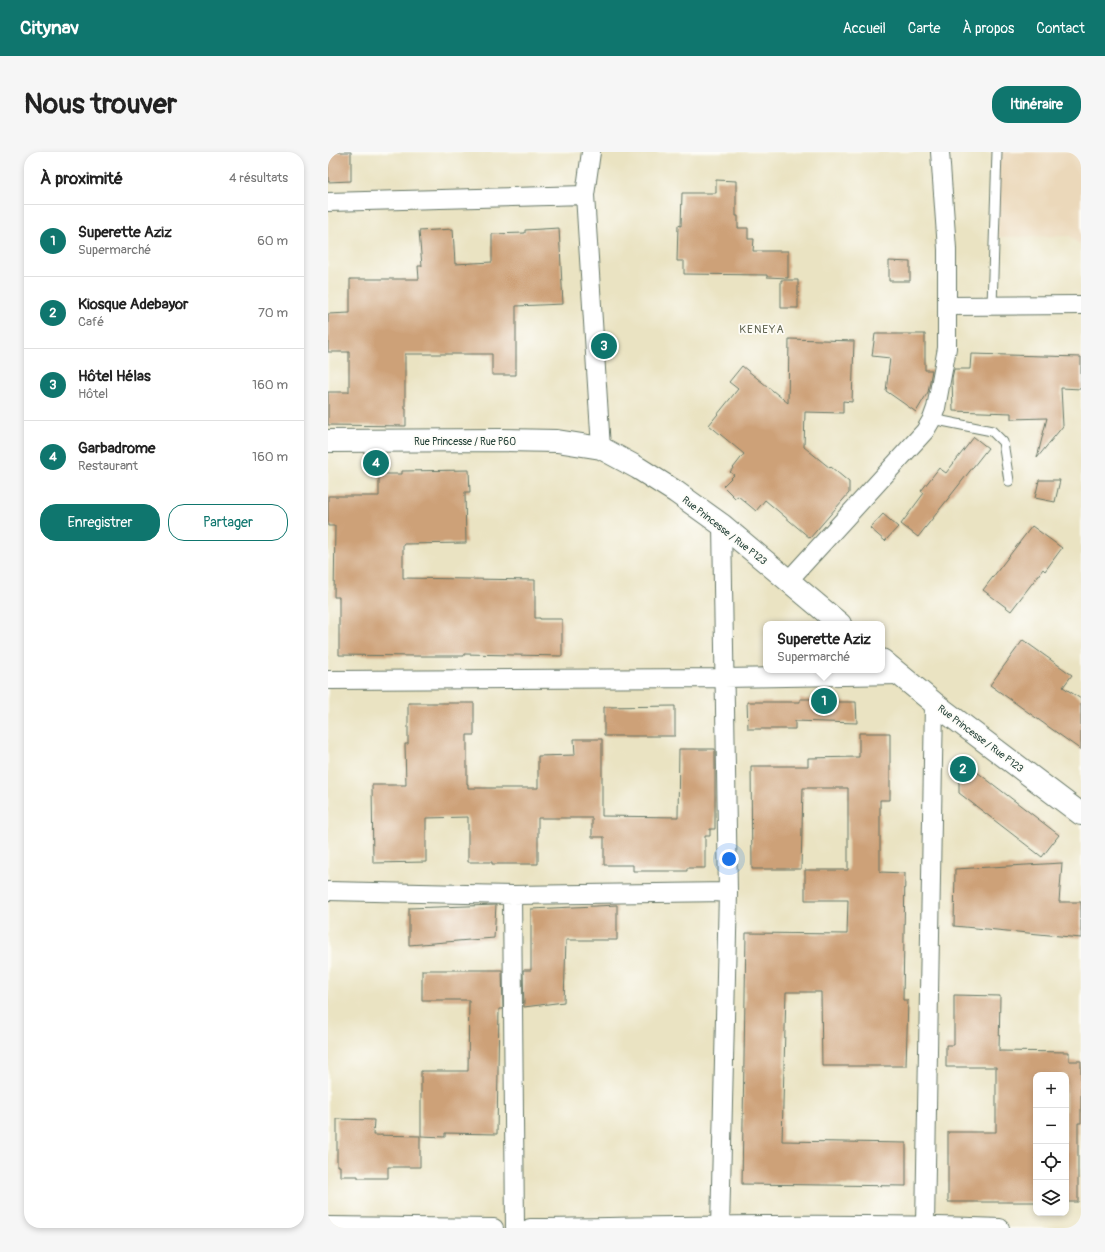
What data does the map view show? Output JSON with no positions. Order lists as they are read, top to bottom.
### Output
{
  "streets": {
    "street": ["Rue Princesse / Rue P60", "Rue Princesse / Rue P123"]
  },
  "crossings": [
    ["Rue Princesse / Rue P60", "Rue Princesse / Rue P123"]
  ],
  "districts": ["KENEYA"],
  "page": {
    "header": "Citynav",
    "nav": [
      "Accueil",
      "Carte",
      "À propos",
      "Contact"
    ],
    "buttons": [
      "Itinéraire",
      ["Enregistrer", "Partager"]
    ],
    "title": "Nous trouver",
    "heading": ["À proximité", "4 résultats"],
    "list": [
      {
        "mark": "1",
        "name": "Superette Aziz",
        "note": "Supermarché",
        "value": "60 m"
      },
      {
        "mark": "2",
        "name": "Kiosque Adebayor",
        "note": "Café",
        "value": "70 m"
      },
      {
        "mark": "3",
        "name": "Hôtel Hélas",
        "note": "Hôtel",
        "value": "160 m"
      },
      {
        "mark": "4",
        "name": "Garbadrome",
        "note": "Restaurant",
        "value": "160 m"
      }
    ],
    "pins": [
      "3",
      "4",
      "1",
      "2"
    ],
    "popup": ["Superette Aziz", "Supermarché"],
    "map_buttons": ["+", "−"]
  }
}
